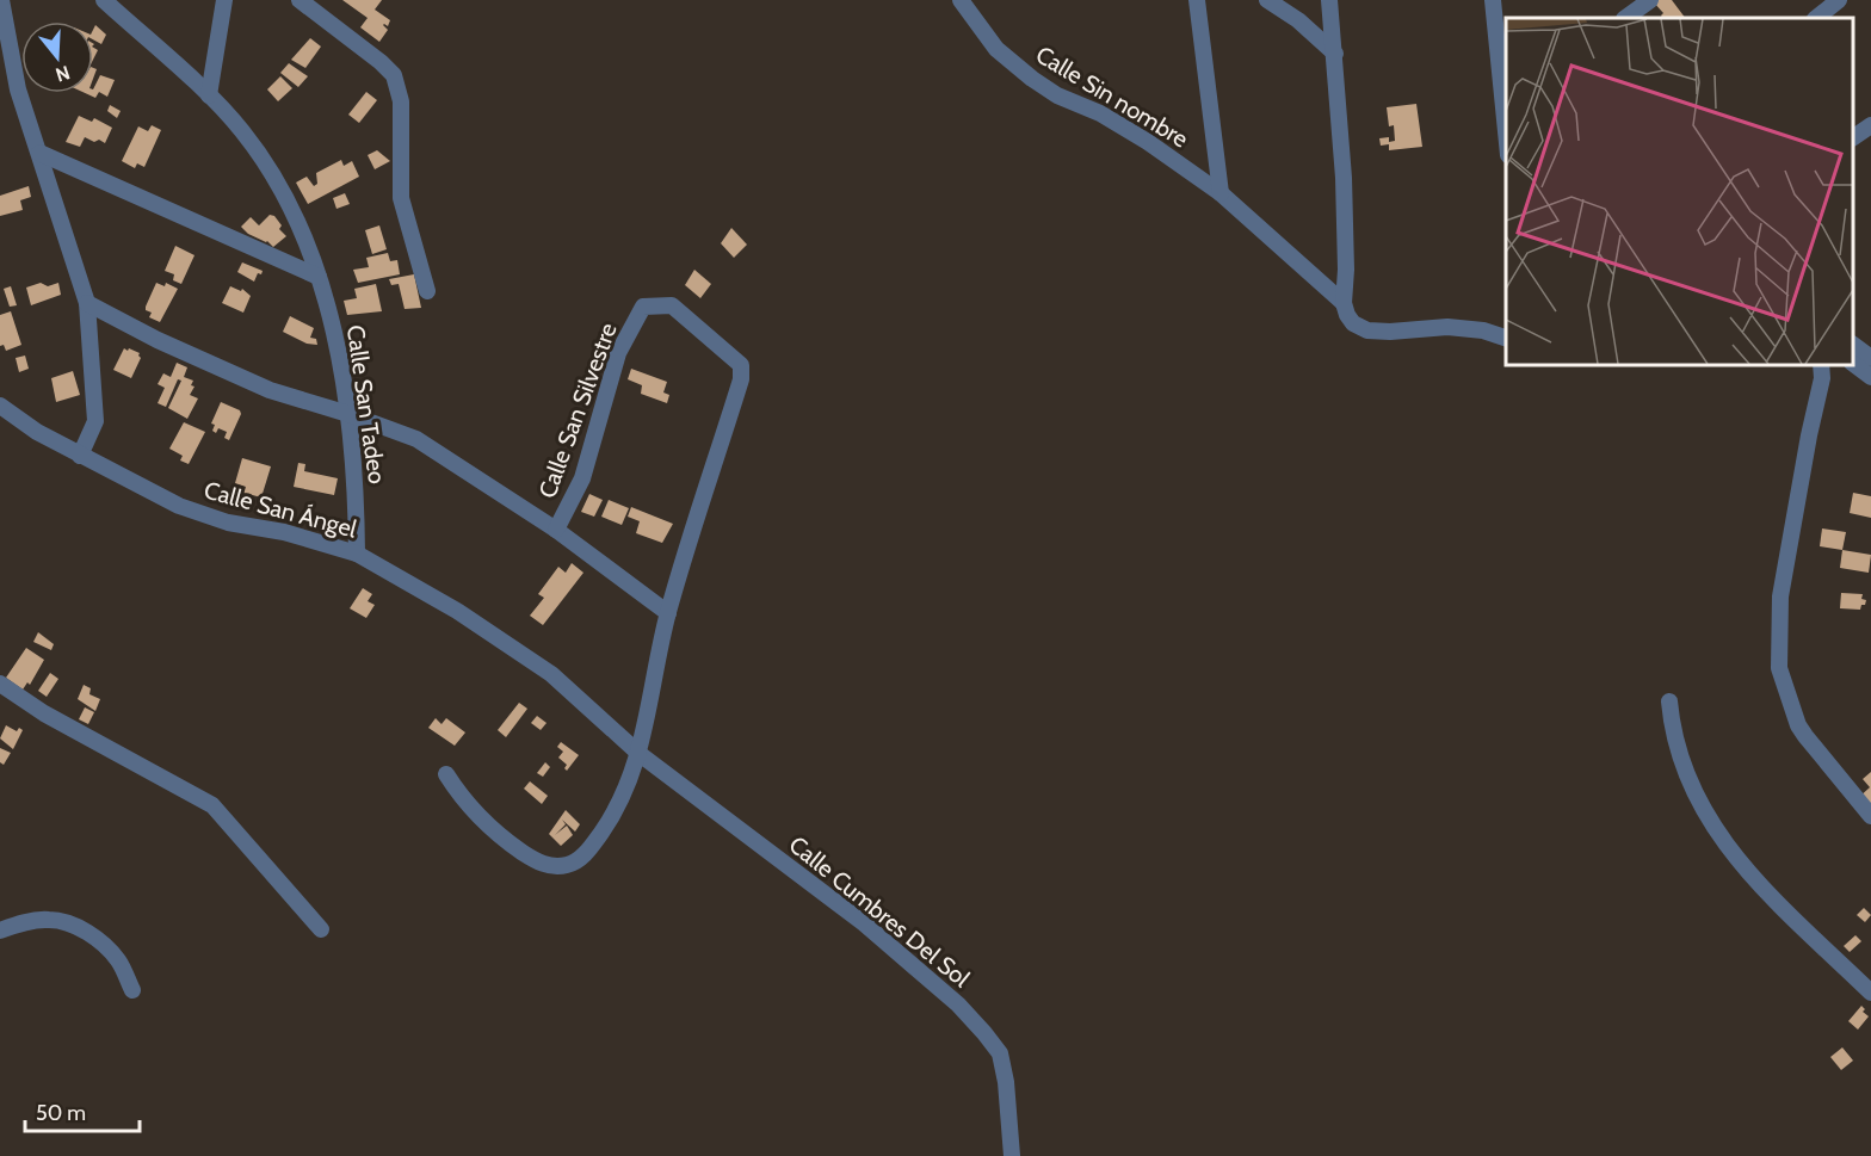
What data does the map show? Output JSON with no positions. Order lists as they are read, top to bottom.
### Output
{
  "streets": {
    "street": [
      "Calle Sin nombre",
      "Calle San Tadeo",
      "Calle San Silvestre",
      "Calle San Ángel",
      "Calle Cumbres Del Sol"
    ]
  },
  "crossings": [
    ["Calle San Tadeo", "Calle San Ángel"],
    ["Calle San Ángel", "Calle Cumbres Del Sol"]
  ],
  "scale_bar": "50 m",
  "north": "bottom"
}
